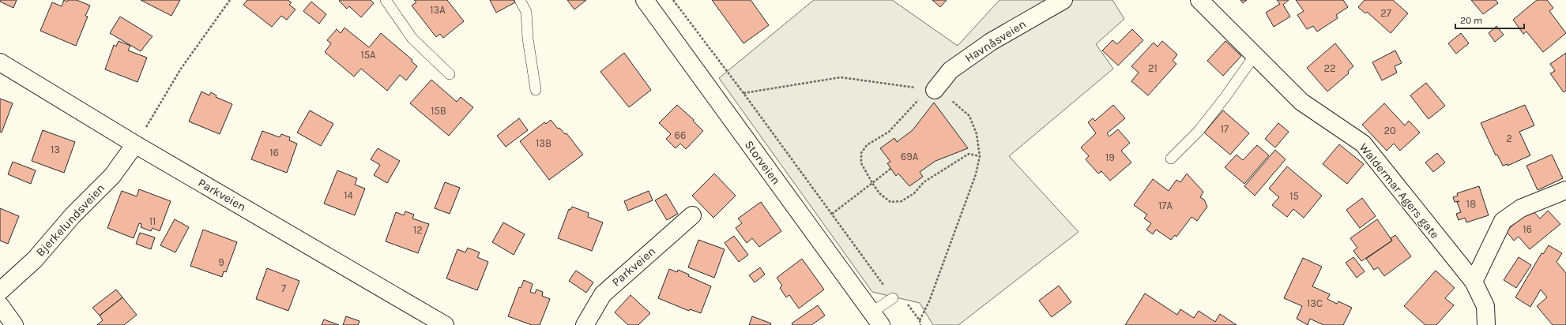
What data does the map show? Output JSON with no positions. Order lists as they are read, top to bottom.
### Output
{
  "streets": {
    "street": [
      "Havnåsveien",
      "Storveien",
      "Waldermar Agers gate",
      "Parkveien",
      "Bjerkelundsveien"
    ]
  },
  "crossings": [
    ["Parkveien", "Bjerkelundsveien"]
  ],
  "house_numbers": [
    "13A",
    "27",
    "15A",
    "21",
    "22",
    "15B",
    "17",
    "20",
    "66",
    "2",
    "13B",
    "13",
    "16",
    "69A",
    "19",
    "14",
    "15",
    "18",
    "17A",
    "11",
    "16",
    "12",
    "9",
    "7",
    "13C"
  ],
  "scale_bar": "20 m"
}
